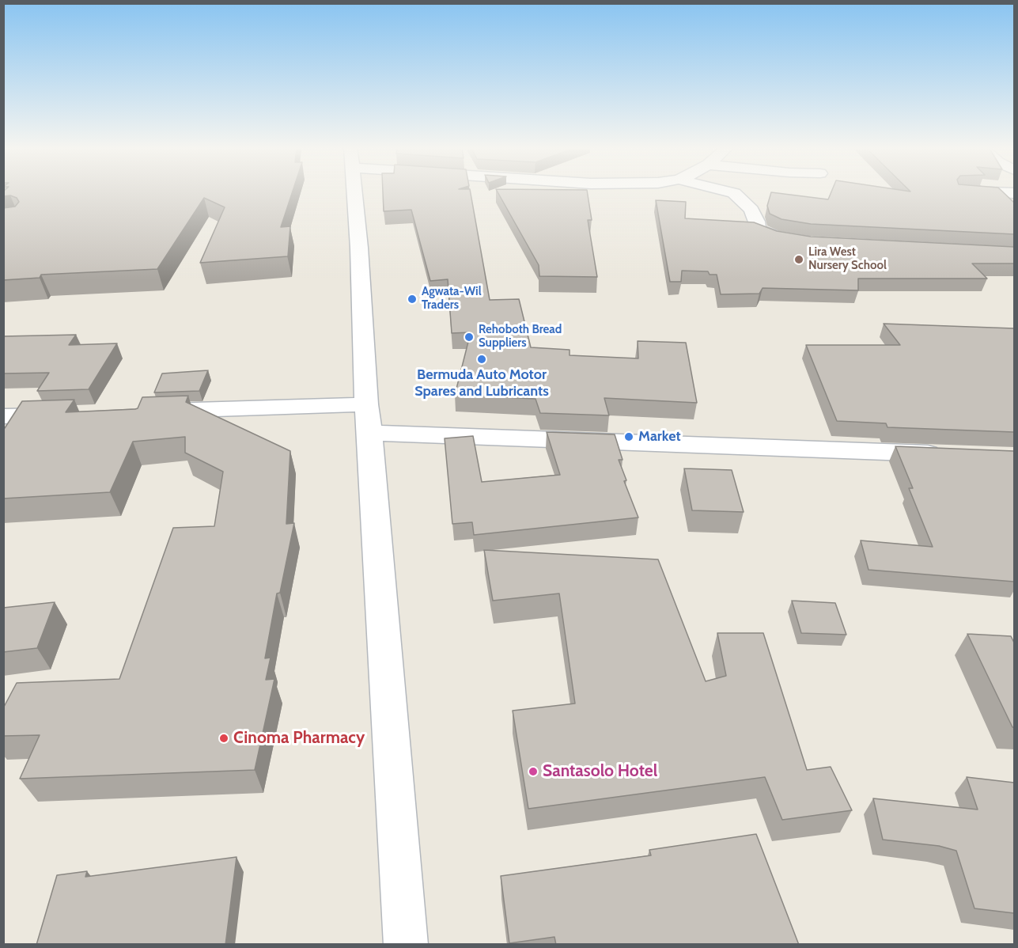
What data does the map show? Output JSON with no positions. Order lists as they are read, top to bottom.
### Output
{
  "places": [
    "Lira West Nursery School",
    "Agwata-Wil Traders",
    "Rehoboth Bread Suppliers",
    "Bermuda Auto Motor Spares and Lubricants",
    "Market",
    "Cinoma Pharmacy",
    "Santasolo Hotel"
  ]
}
